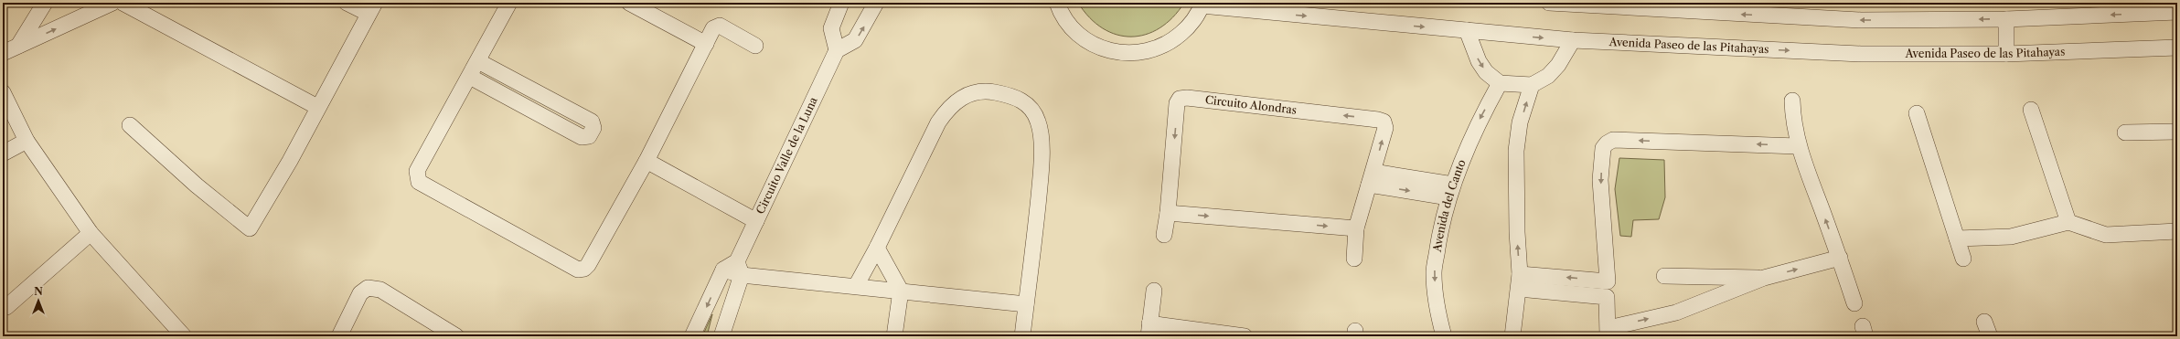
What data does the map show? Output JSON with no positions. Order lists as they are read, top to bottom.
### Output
{
  "streets": {
    "street": [
      "Avenida Paseo de las Pitahayas",
      "Circuito Alondras",
      "Circuito Valle de la Luna",
      "Avenida del Canto"
    ]
  },
  "north": "top"
}
